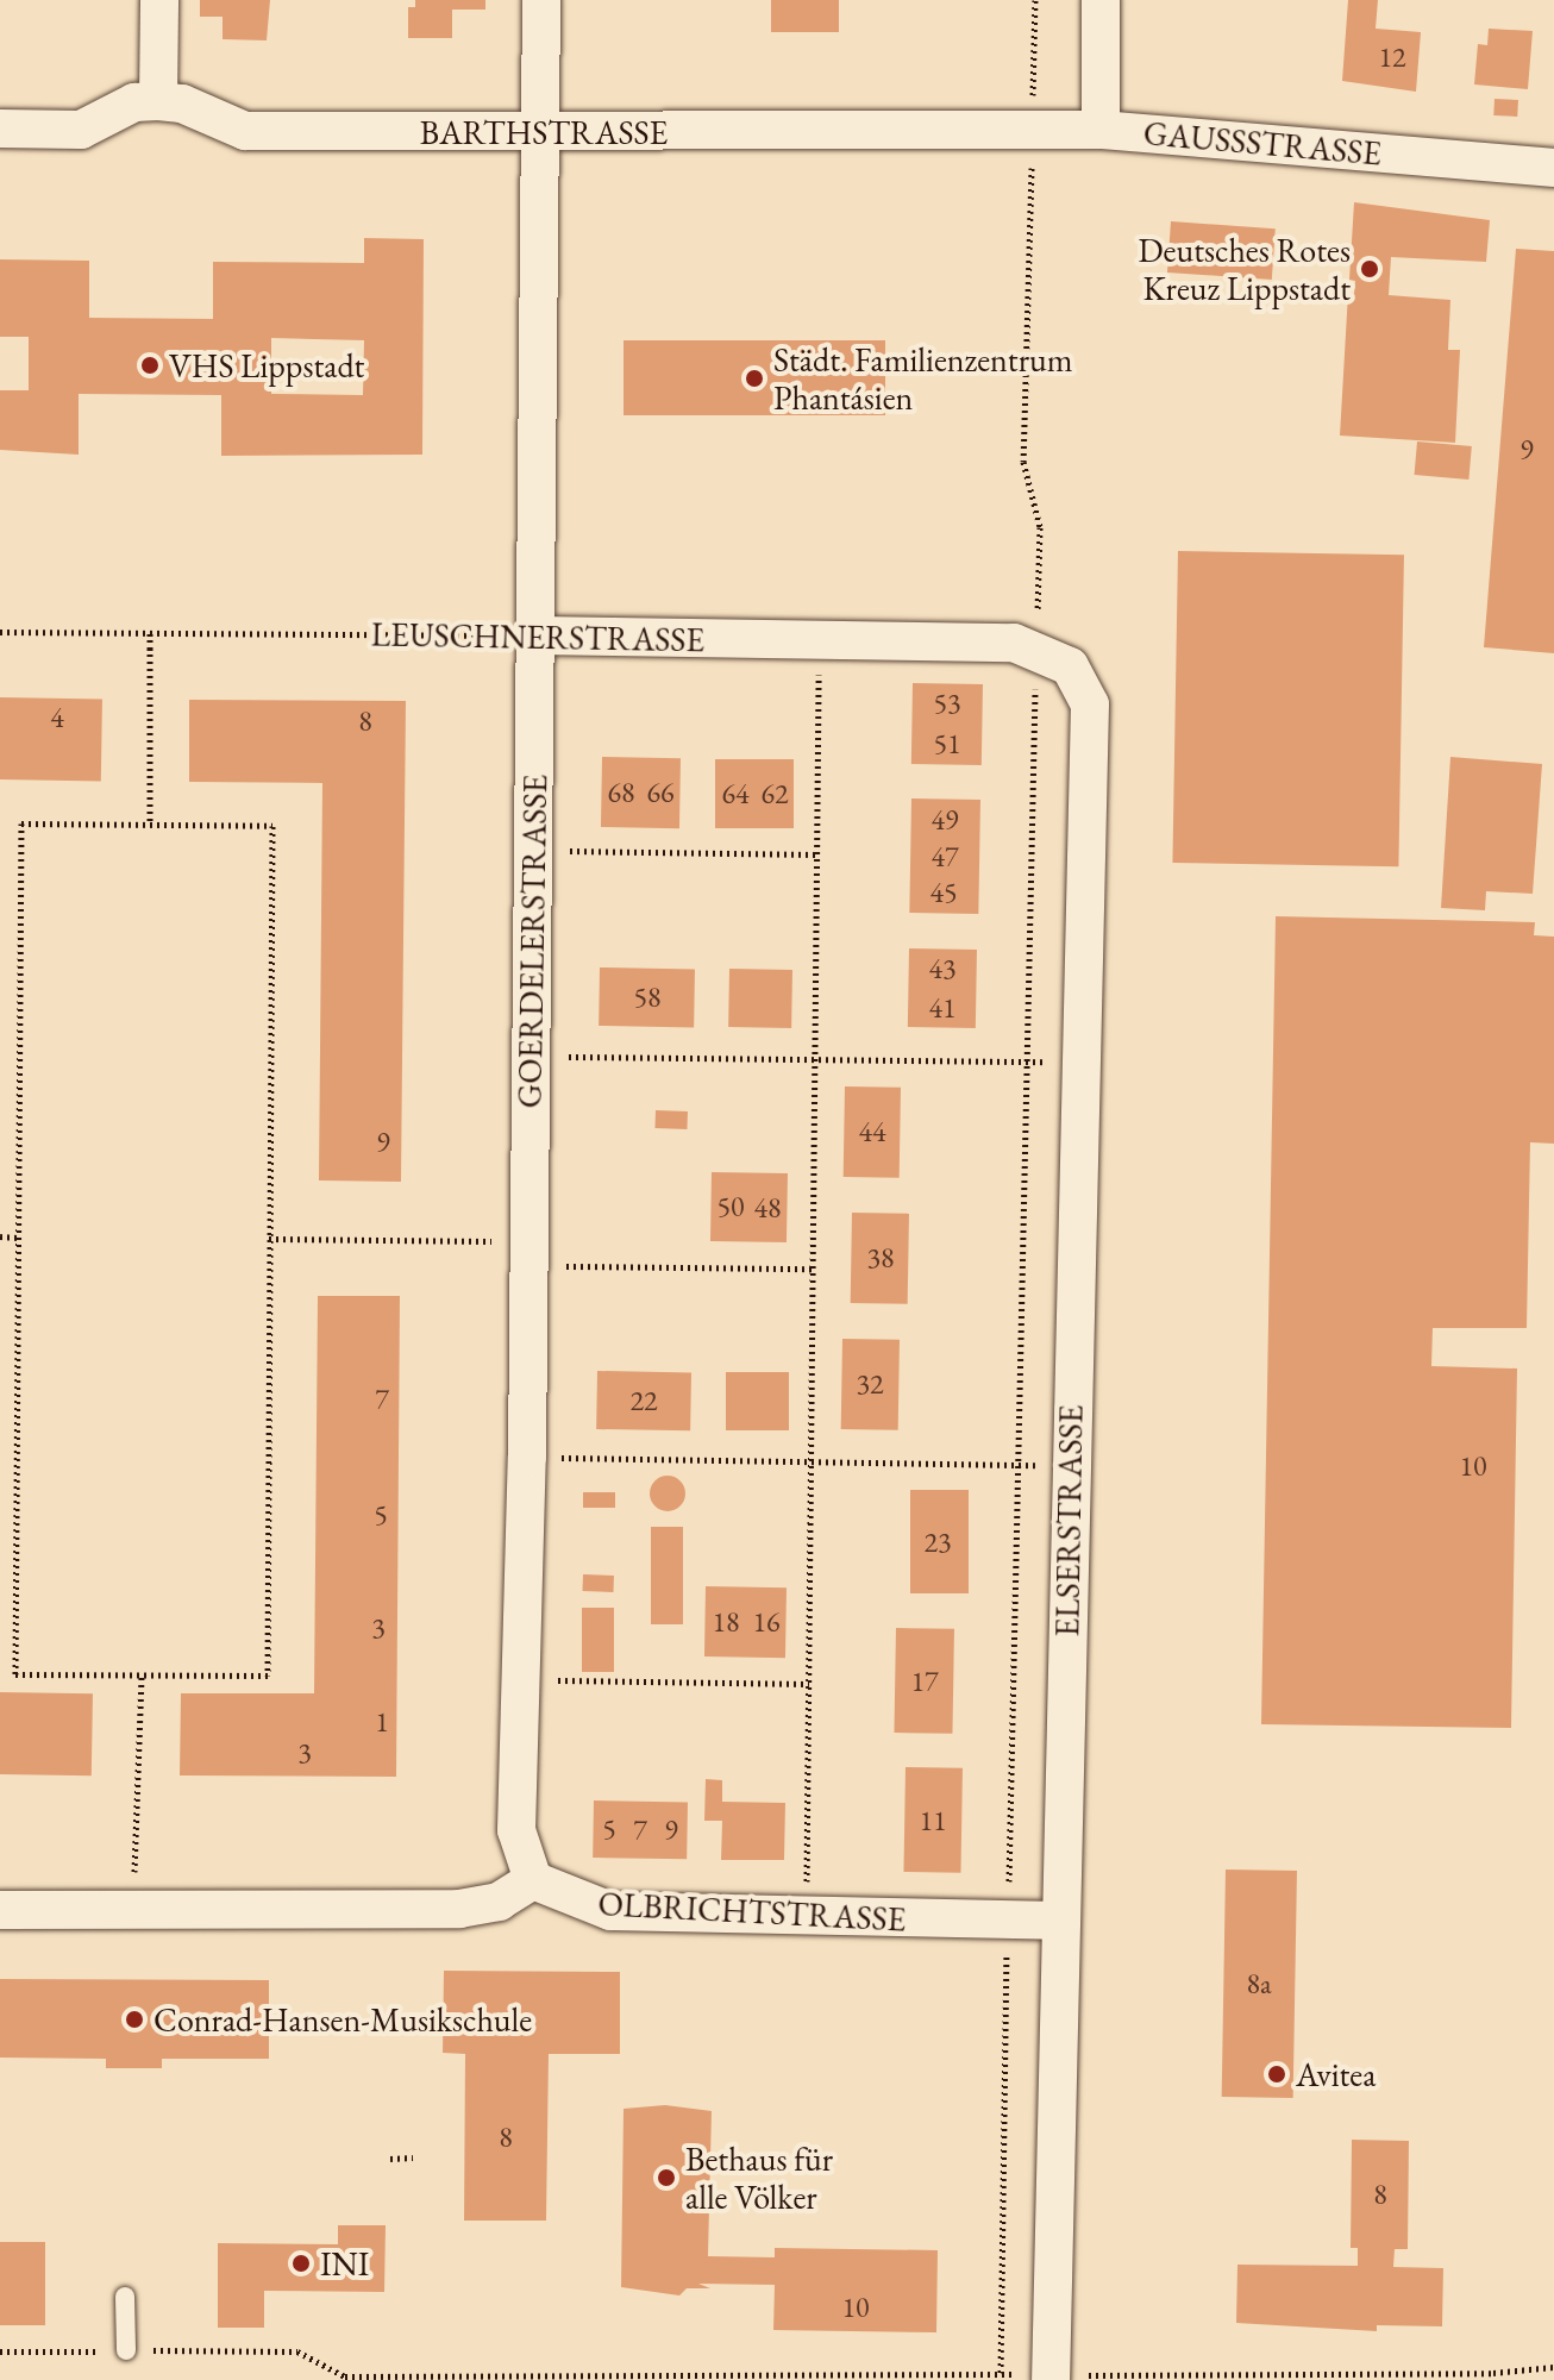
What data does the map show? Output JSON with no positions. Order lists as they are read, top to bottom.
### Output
{
  "streets": {
    "street": [
      "BARTHSTRASSE",
      "GAUSSSTRASSE",
      "LEUSCHNERSTRASSE",
      "GOERDELERSTRASSE",
      "ELSERSTRASSE",
      "OLBRICHTSTRASSE"
    ]
  },
  "crossings": [
    ["BARTHSTRASSE", "GAUSSSTRASSE"],
    ["BARTHSTRASSE", "GOERDELERSTRASSE"],
    ["LEUSCHNERSTRASSE", "GOERDELERSTRASSE"],
    ["LEUSCHNERSTRASSE", "ELSERSTRASSE"],
    ["GOERDELERSTRASSE", "OLBRICHTSTRASSE"],
    ["ELSERSTRASSE", "OLBRICHTSTRASSE"]
  ],
  "places": [
    "Deutsches Rotes Kreuz Lippstadt",
    "VHS Lippstadt",
    "Städt. Familienzentrum Phantásien",
    "Conrad-Hansen-Musikschule",
    "Avitea",
    "Bethaus für alle Völker",
    "INI"
  ],
  "house_numbers": [
    "12",
    "9",
    "53",
    "4",
    "8",
    "51",
    "68",
    "66",
    "64",
    "62",
    "49",
    "47",
    "45",
    "43",
    "58",
    "41",
    "44",
    "9",
    "50",
    "48",
    "38",
    "32",
    "7",
    "22",
    "10",
    "5",
    "23",
    "18",
    "16",
    "3",
    "17",
    "1",
    "3",
    "11",
    "5",
    "7",
    "9",
    "8a",
    "8",
    "8",
    "10"
  ]
}
